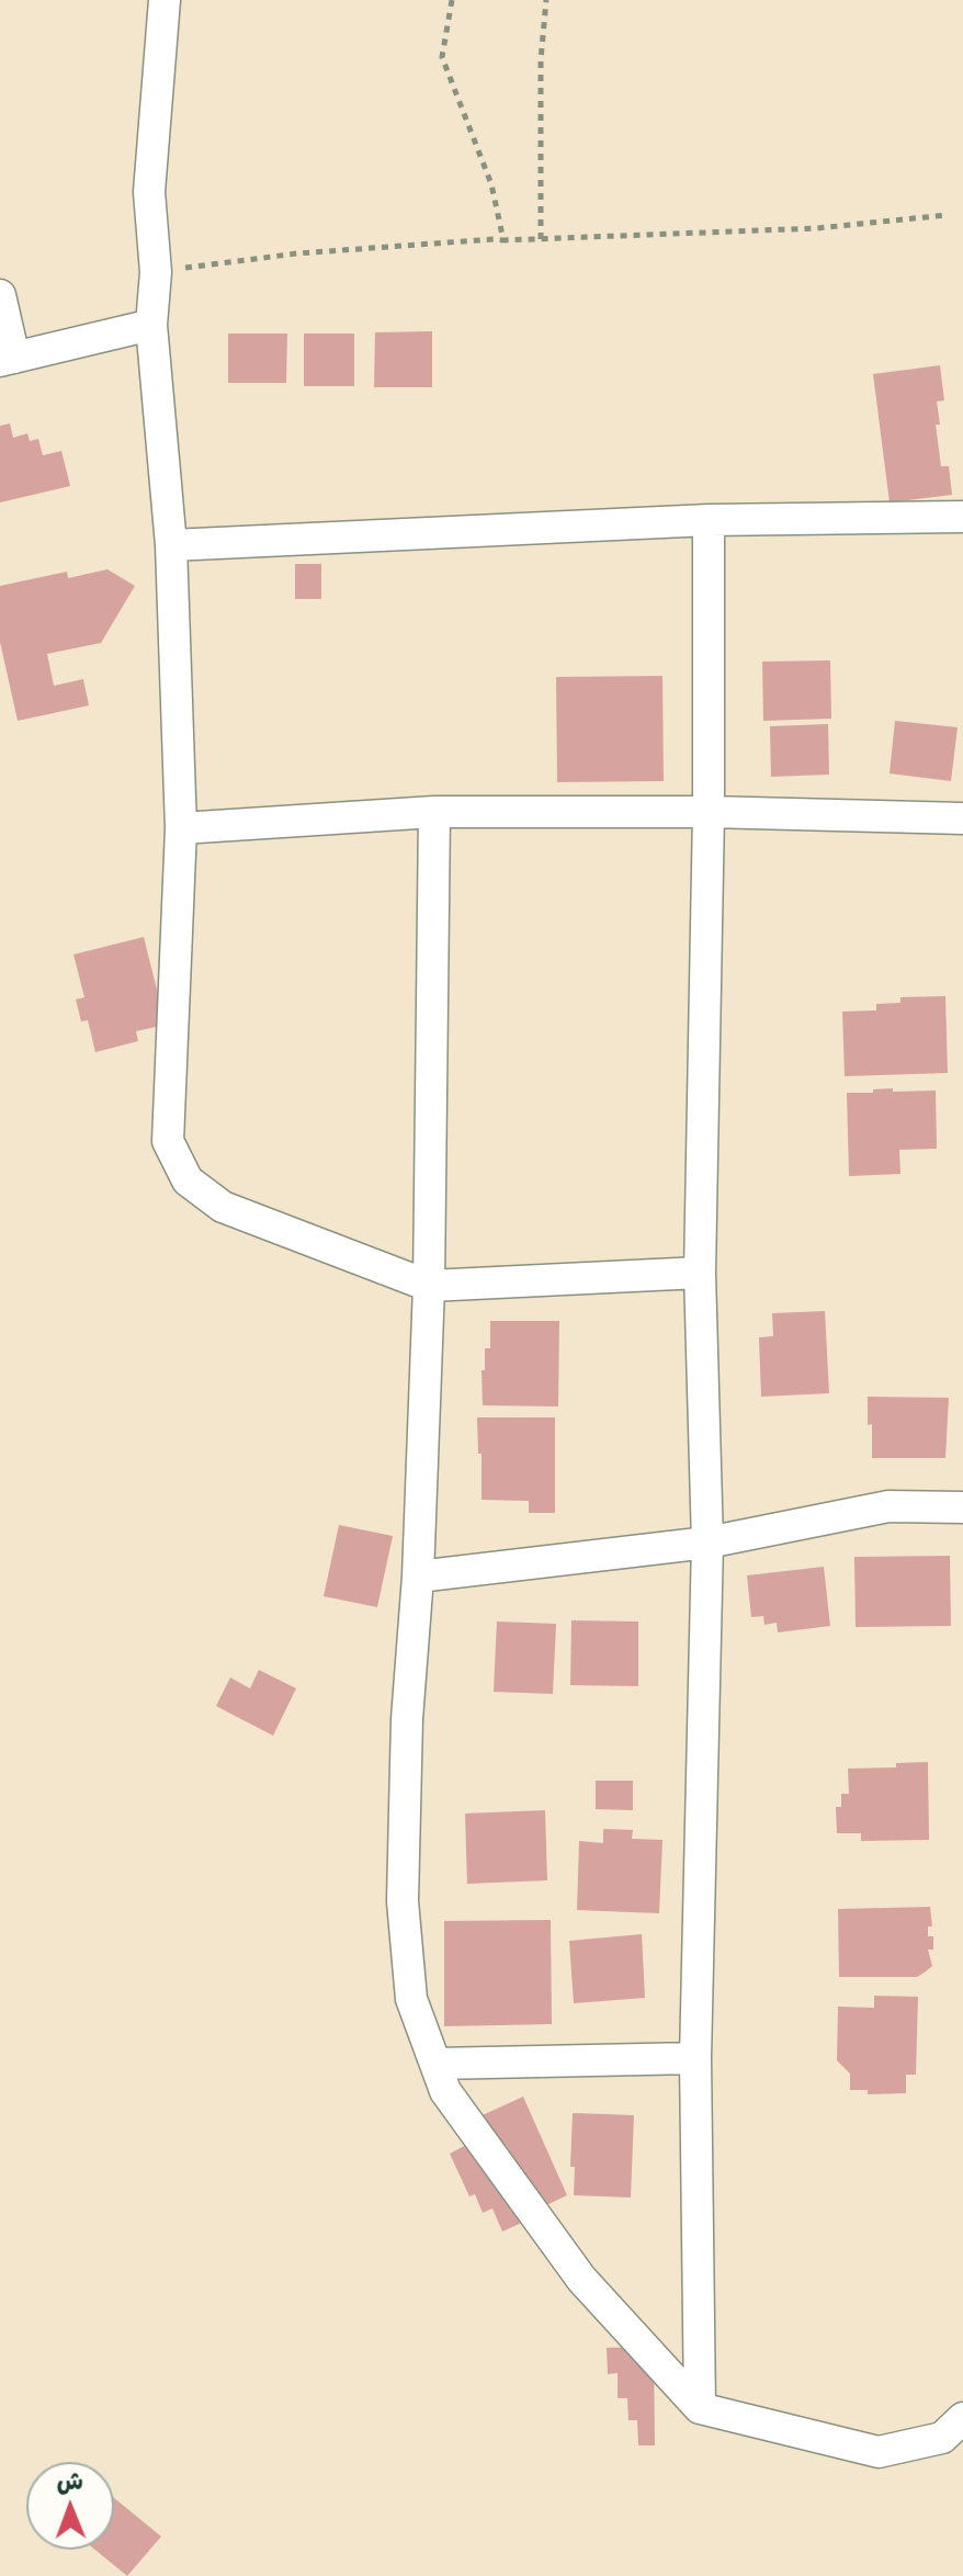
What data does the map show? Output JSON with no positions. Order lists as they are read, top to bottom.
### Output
{
  "north": "top"
}
